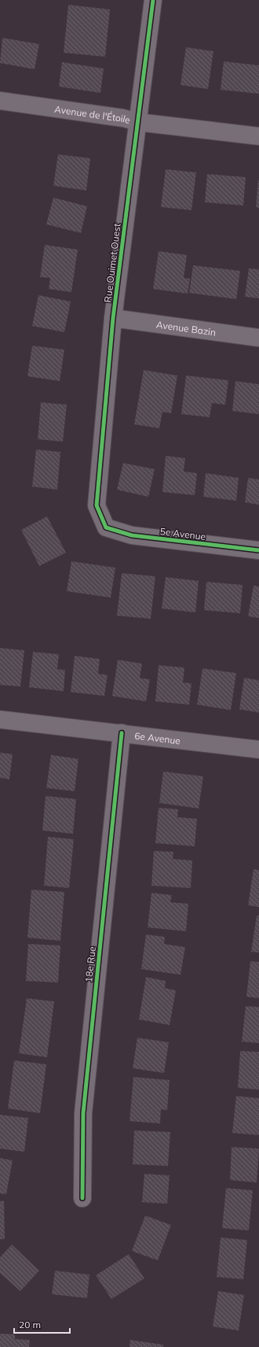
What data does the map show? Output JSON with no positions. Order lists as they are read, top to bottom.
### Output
{
  "streets": {
    "street": [
      "Avenue de l'Étoile",
      "Rue Ouimet Ouest",
      "Avenue Bazin",
      "5e Avenue",
      "6e Avenue",
      "18e Rue"
    ]
  },
  "crossings": [
    ["Avenue de l'Étoile", "Rue Ouimet Ouest"],
    ["Rue Ouimet Ouest", "Avenue Bazin"],
    ["Rue Ouimet Ouest", "5e Avenue"],
    ["6e Avenue", "18e Rue"]
  ],
  "scale_bar": "20 m"
}
